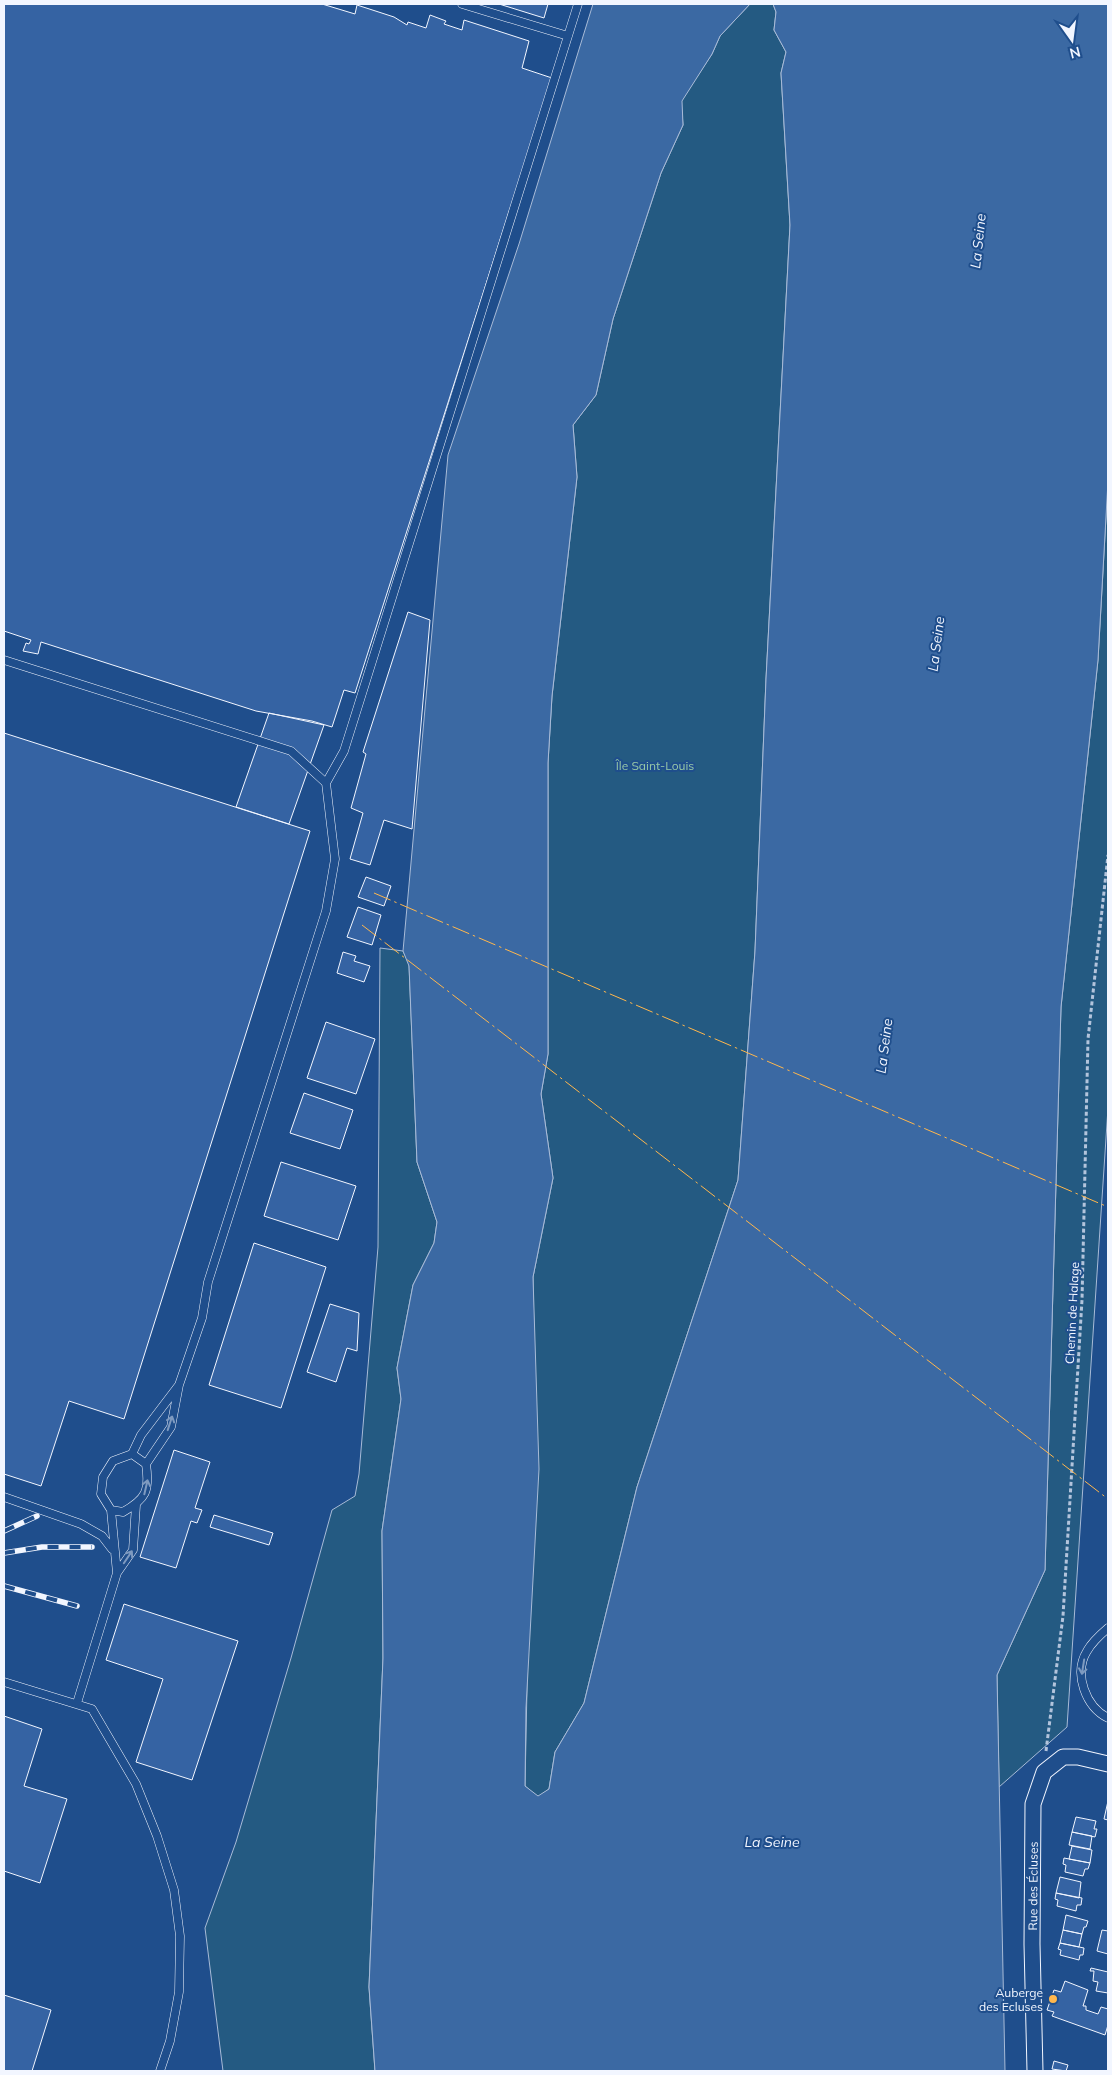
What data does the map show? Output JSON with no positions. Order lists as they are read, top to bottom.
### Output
{
  "streets": {
    "street": ["Rue des Écluses"],
    "path": ["Chemin de Halage"]
  },
  "crossings": [
    ["Chemin de Halage", "Rue des Écluses"]
  ],
  "water": ["La Seine"],
  "parks": ["Île Saint-Louis"],
  "places": ["Auberge des Ecluses"],
  "north": "bottom"
}
